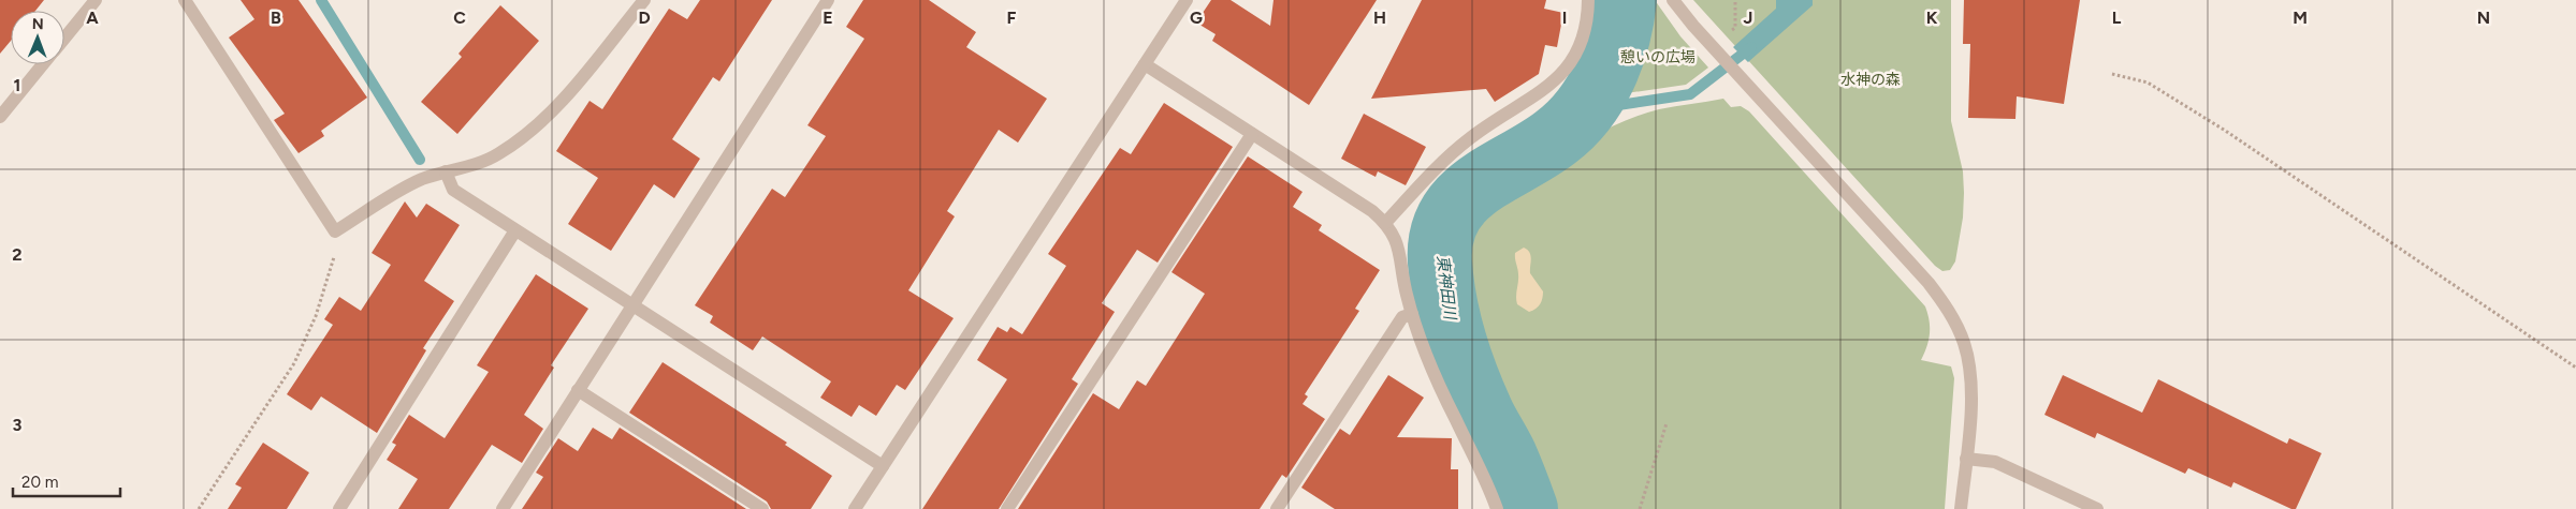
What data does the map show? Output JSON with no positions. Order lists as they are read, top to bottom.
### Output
{
  "water": ["東神田川"],
  "parks": ["憩いの広場", "水神の森"],
  "scale_bar": "20 m",
  "north": "top",
  "grid": {
    "columns": [
      "A",
      "B",
      "C",
      "D",
      "E",
      "F",
      "G",
      "H",
      "I",
      "J",
      "K",
      "L",
      "M",
      "N"
    ],
    "rows": ["1", "2", "3"]
  }
}
